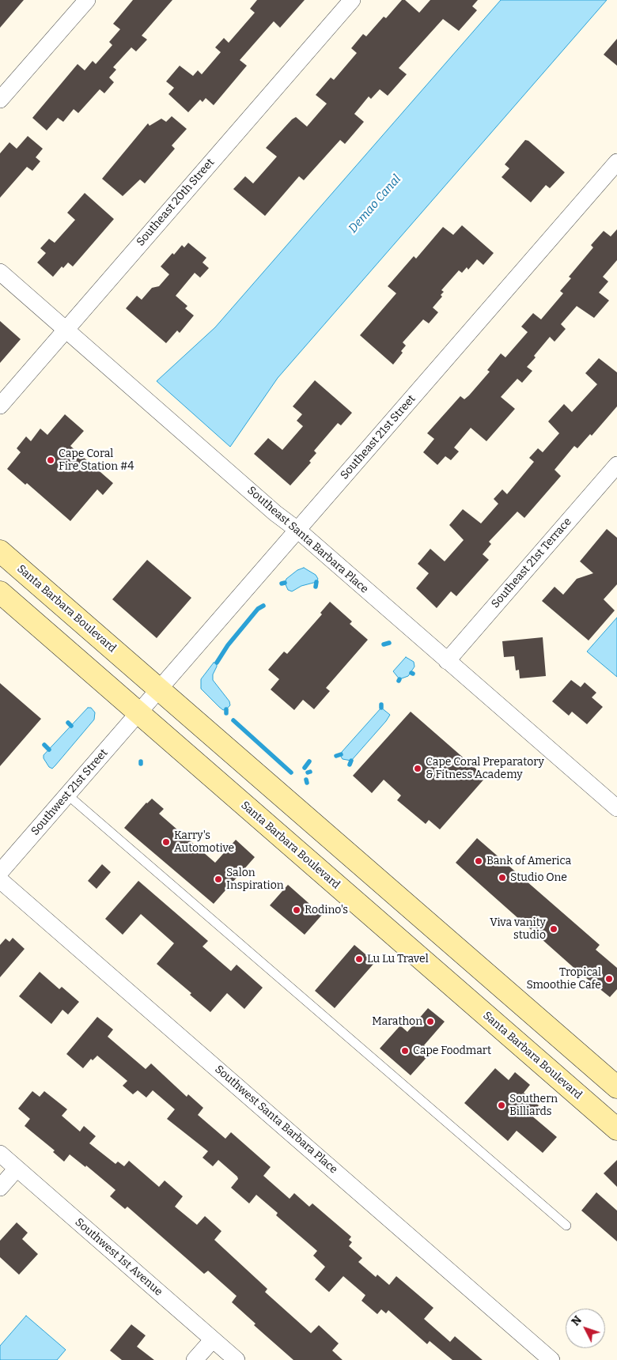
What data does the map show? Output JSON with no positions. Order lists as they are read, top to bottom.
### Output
{
  "streets": {
    "main road": ["Santa Barbara Boulevard"],
    "street": [
      "Southeast 20th Street",
      "Southeast 21st Street",
      "Southeast Santa Barbara Place",
      "Southeast 21st Terrace",
      "Southwest 21st Street",
      "Southwest Santa Barbara Place",
      "Southwest 1st Avenue"
    ]
  },
  "crossings": [
    ["Southeast 20th Street", "Southeast Santa Barbara Place"],
    ["Southeast 21st Street", "Southeast Santa Barbara Place"],
    ["Southeast 21st Street", "Santa Barbara Boulevard"],
    ["Southeast 21st Street", "Southwest 21st Street"],
    ["Southeast Santa Barbara Place", "Southeast 21st Terrace"],
    ["Santa Barbara Boulevard", "Southwest 21st Street"]
  ],
  "water": ["Demao Canal"],
  "places": [
    "Cape Coral Fire Station #4",
    "Cape Coral Preparatory & Fitness Academy",
    "Karry's Automotive",
    "Bank of America",
    "Studio One",
    "Salon Inspiration",
    "Rodino's",
    "Viva vanity studio",
    "Lu Lu Travel",
    "Tropical Smoothie Cafe",
    "Marathon",
    "Cape Foodmart",
    "Southern Billiards"
  ],
  "north": "top left"
}
